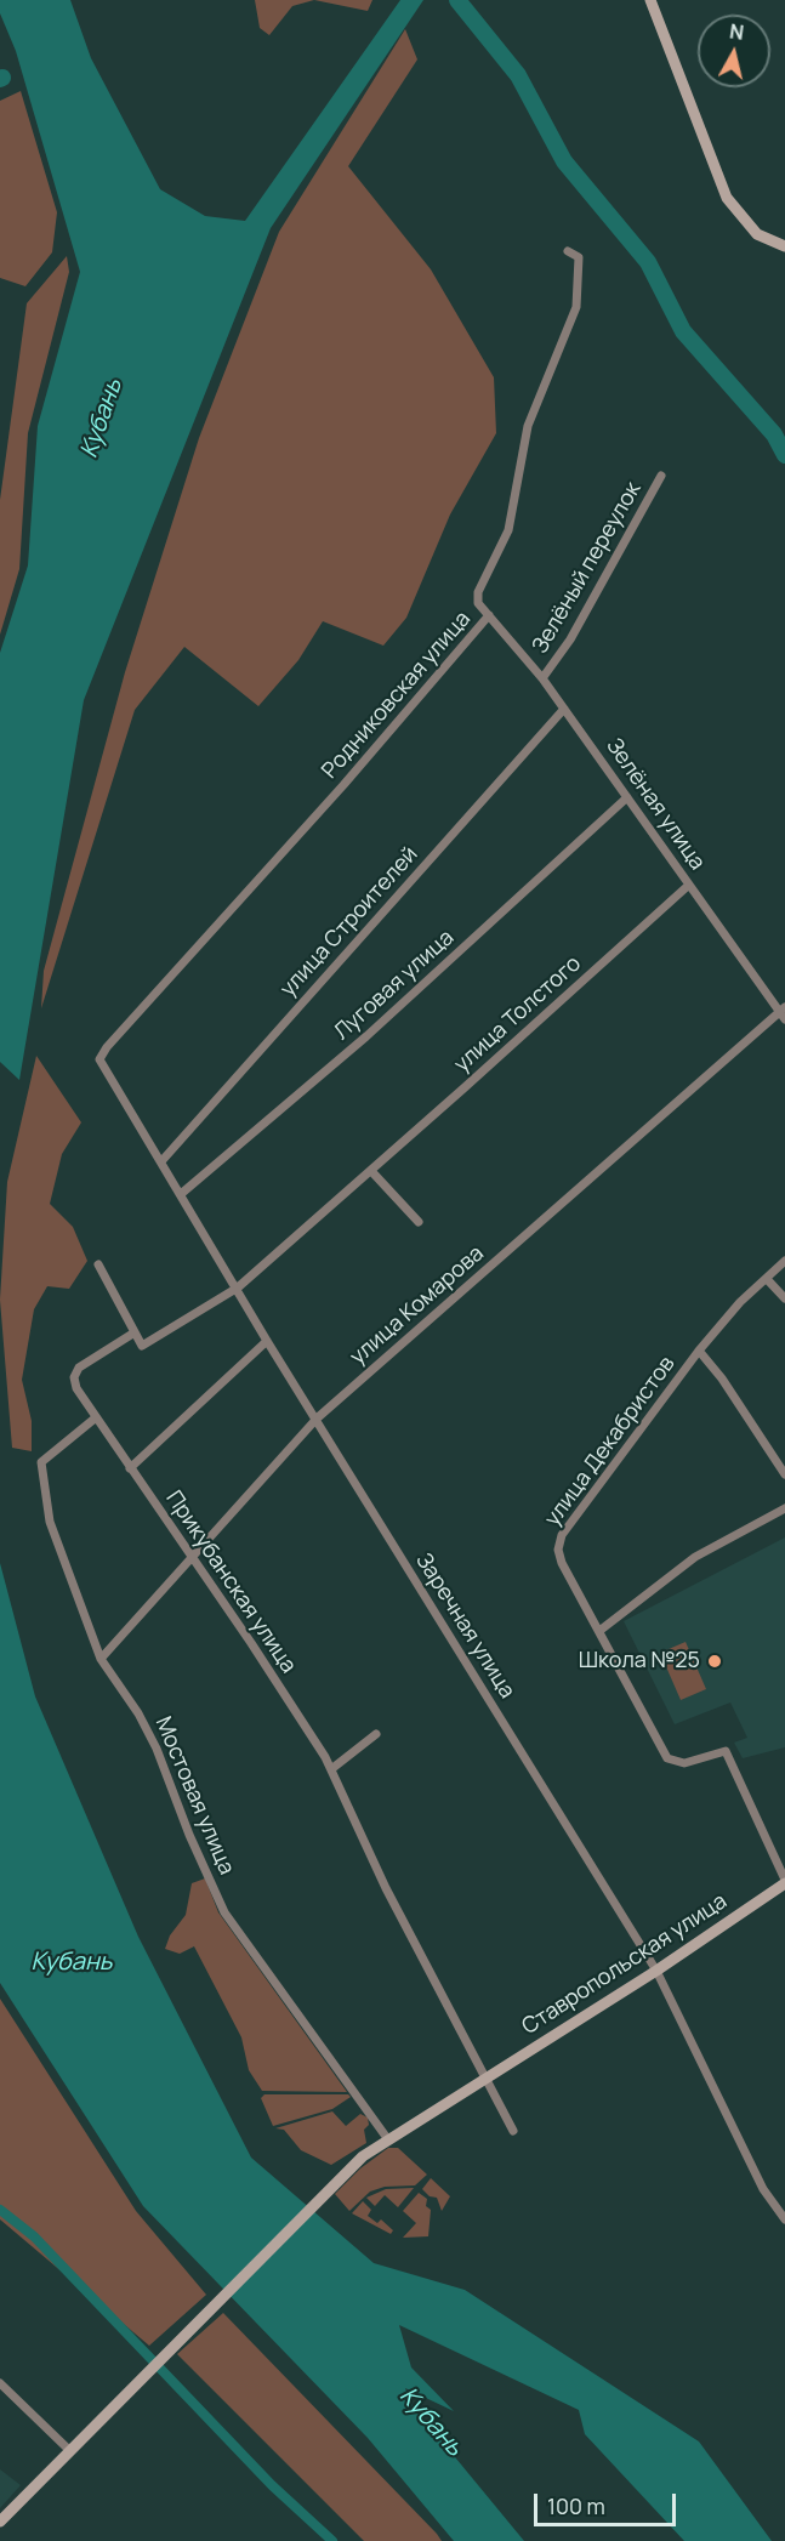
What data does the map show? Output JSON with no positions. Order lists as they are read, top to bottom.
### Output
{
  "streets": {
    "main road": ["Ставропольская улица"],
    "street": [
      "Зелёный переулок",
      "Родниковская улица",
      "Зелёная улица",
      "улица Строителей",
      "Луговая улица",
      "улица Толстого",
      "улица Комарова",
      "улица Декабристов",
      "Прикубанская улица",
      "Заречная улица",
      "Мостовая улица"
    ]
  },
  "crossings": [
    ["Зелёный переулок", "Зелёная улица"],
    ["Родниковская улица", "Зелёная улица"],
    ["Родниковская улица", "Заречная улица"],
    ["Зелёная улица", "улица Строителей"],
    ["Зелёная улица", "Луговая улица"],
    ["Зелёная улица", "улица Толстого"],
    ["Зелёная улица", "улица Комарова"],
    ["улица Строителей", "Заречная улица"],
    ["Луговая улица", "Заречная улица"],
    ["улица Толстого", "Прикубанская улица"],
    ["улица Толстого", "Заречная улица"],
    ["улица Комарова", "Прикубанская улица"],
    ["улица Комарова", "Заречная улица"],
    ["улица Комарова", "Мостовая улица"],
    ["улица Декабристов", "Ставропольская улица"],
    ["Прикубанская улица", "Мостовая улица"],
    ["Прикубанская улица", "Ставропольская улица"],
    ["Заречная улица", "Ставропольская улица"],
    ["Мостовая улица", "Ставропольская улица"]
  ],
  "water": ["Кубань"],
  "places": ["Школа №25"],
  "scale_bar": "100 m",
  "north": "top"
}
